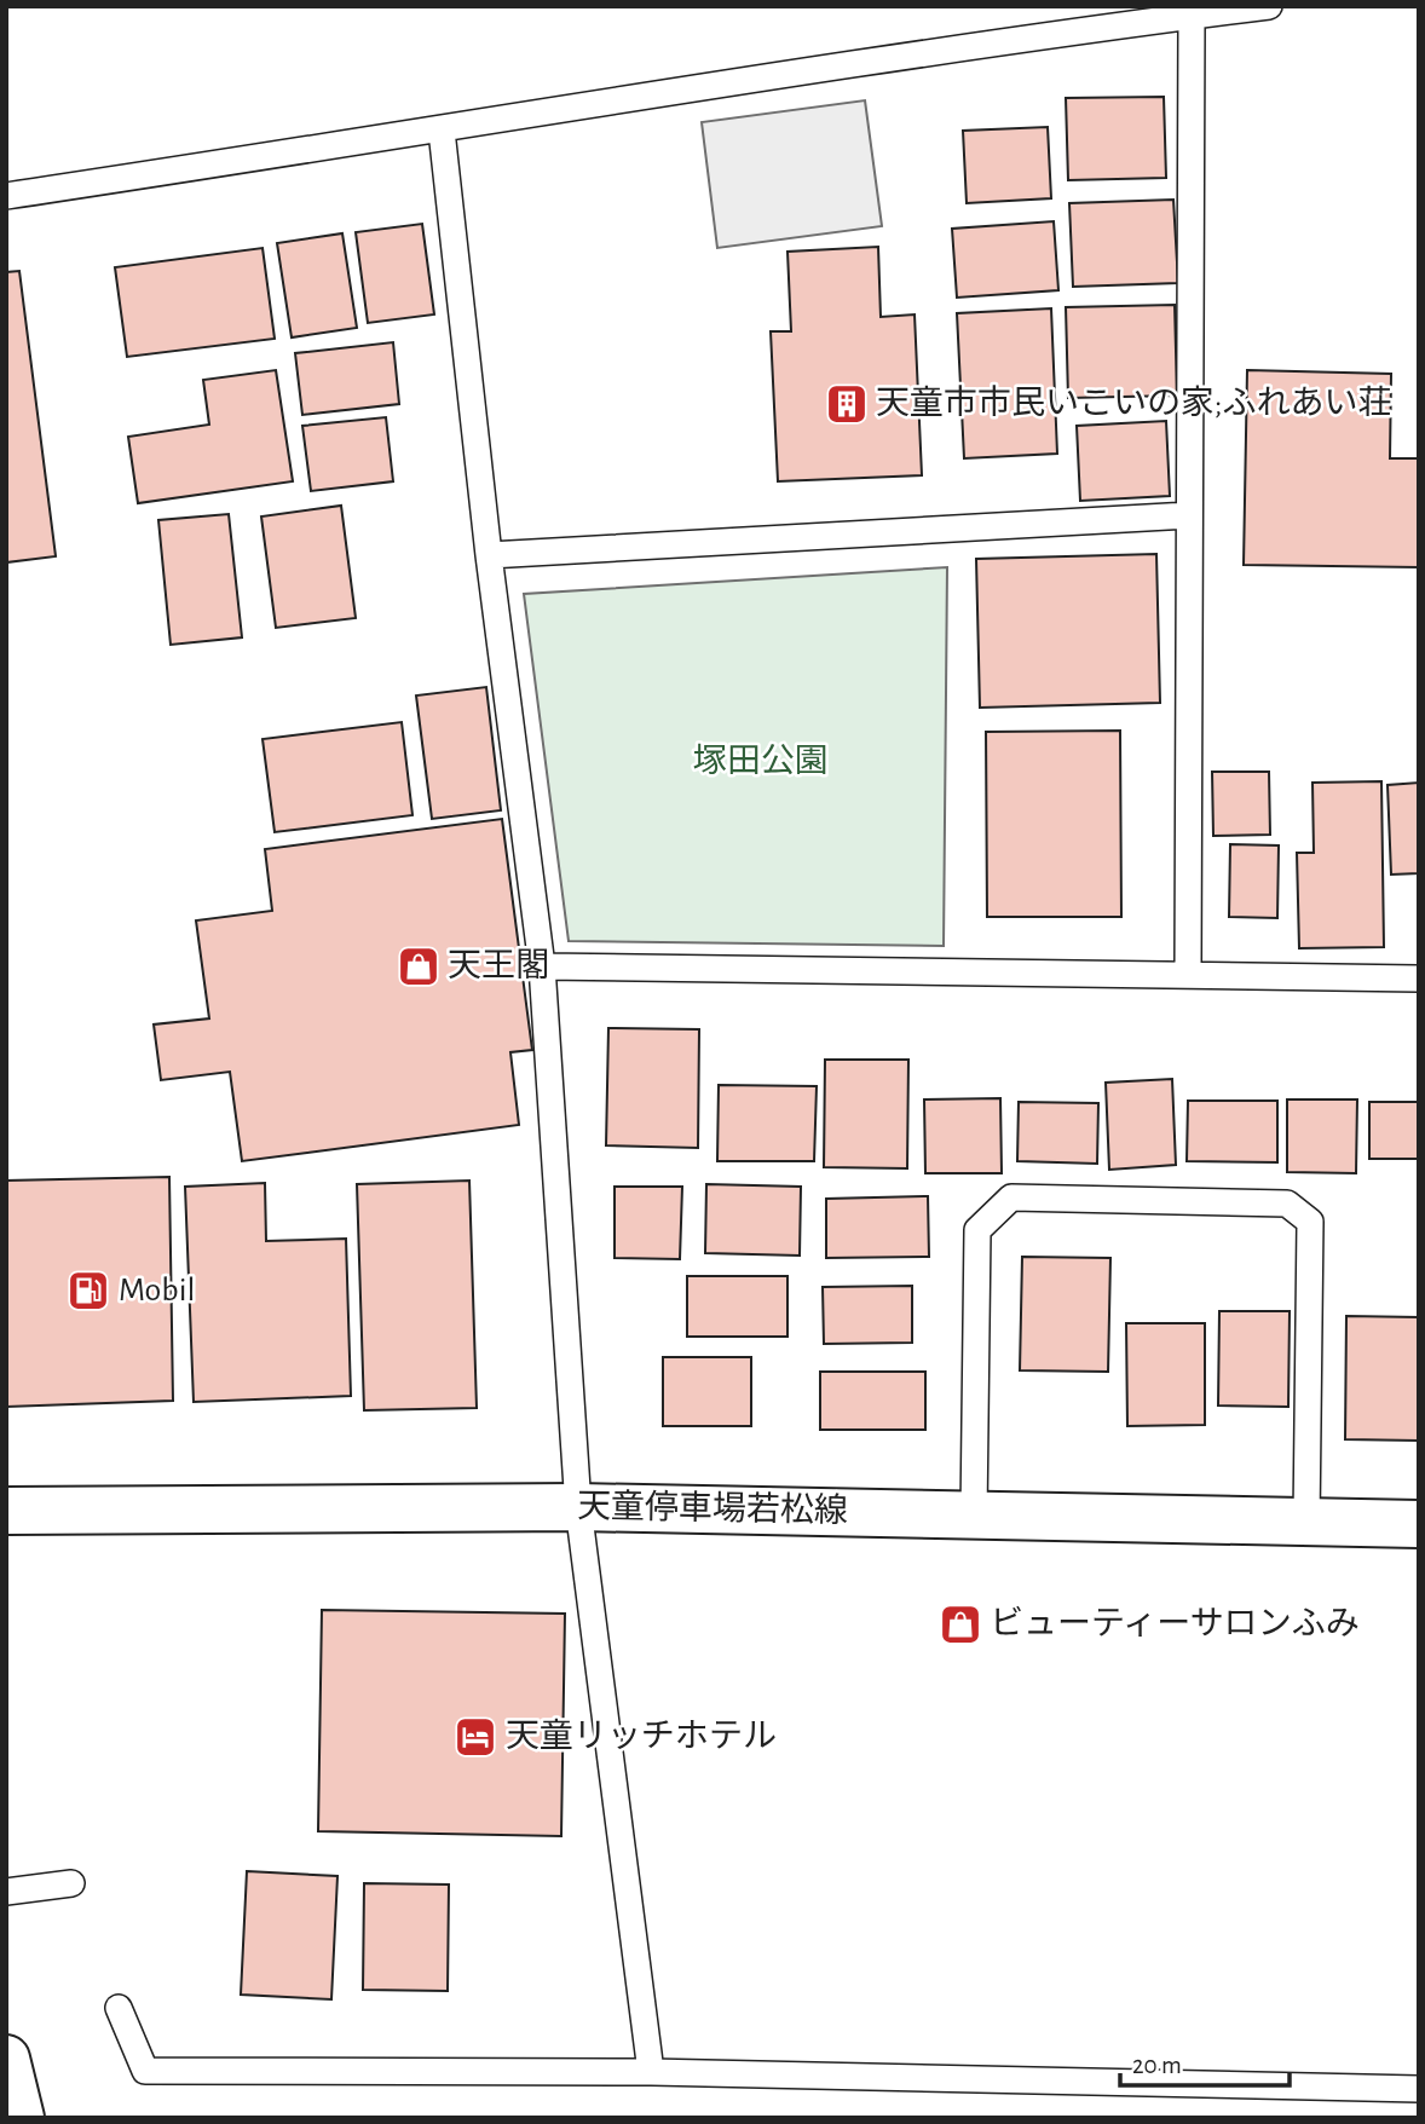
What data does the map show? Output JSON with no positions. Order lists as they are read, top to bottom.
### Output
{
  "streets": {
    "main road": ["天童停車場若松線"]
  },
  "parks": ["塚田公園"],
  "places": {
    "building": ["天童市市民いこいの家;ふれあい荘"],
    "shop": ["天王閣", "ビューティーサロンふみ"],
    "fuel station": ["Mobil"],
    "hotel": ["天童リッチホテル"]
  },
  "scale_bar": "20 m"
}
